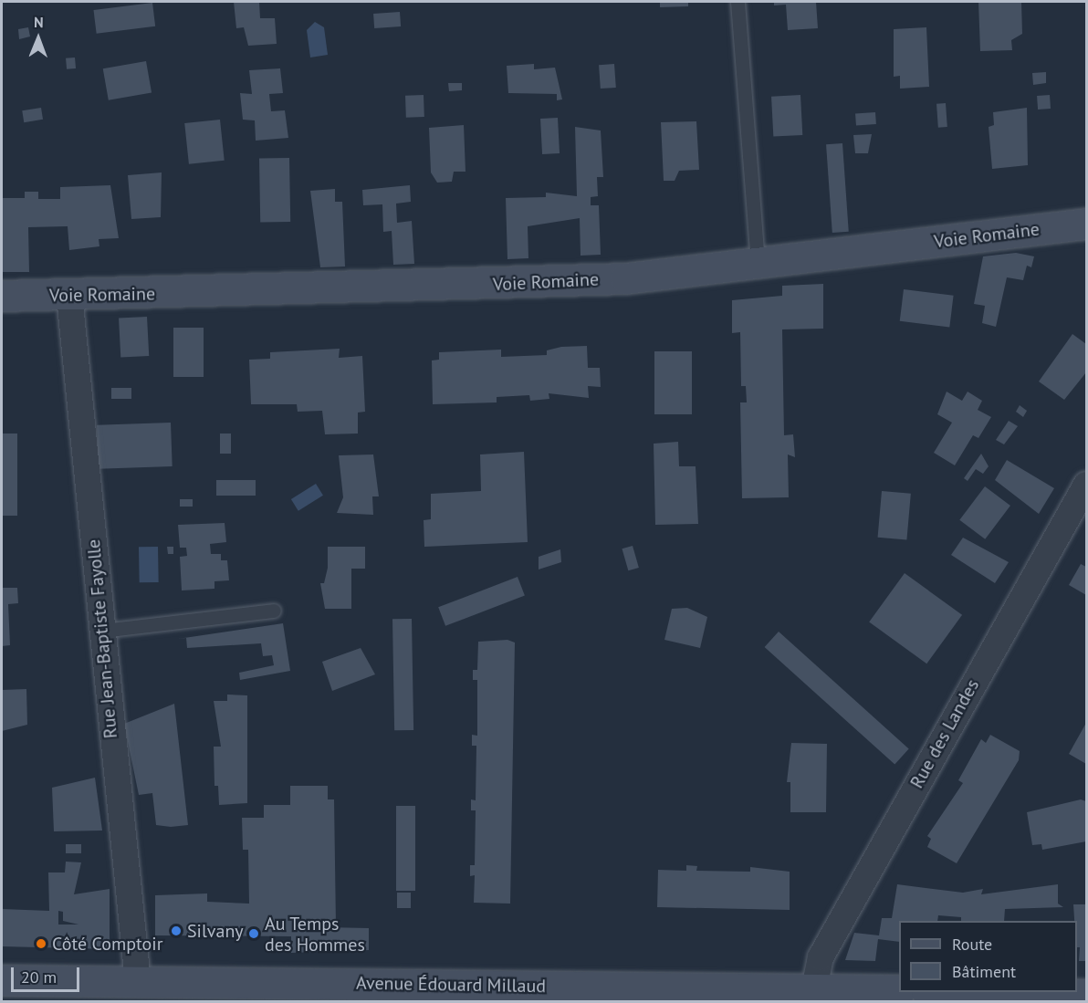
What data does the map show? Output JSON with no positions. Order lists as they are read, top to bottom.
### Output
{
  "streets": {
    "street": [
      "Voie Romaine",
      "Rue Jean-Baptiste Fayolle",
      "Rue des Landes",
      "Avenue Édouard Millaud"
    ]
  },
  "crossings": [
    ["Voie Romaine", "Rue Jean-Baptiste Fayolle"],
    ["Rue Jean-Baptiste Fayolle", "Avenue Édouard Millaud"],
    ["Rue des Landes", "Avenue Édouard Millaud"]
  ],
  "places": ["Silvany", "Au Temps des Hommes", "Côté Comptoir"],
  "legend": ["Route", "Bâtiment"],
  "scale_bar": "20 m",
  "north": "top"
}
